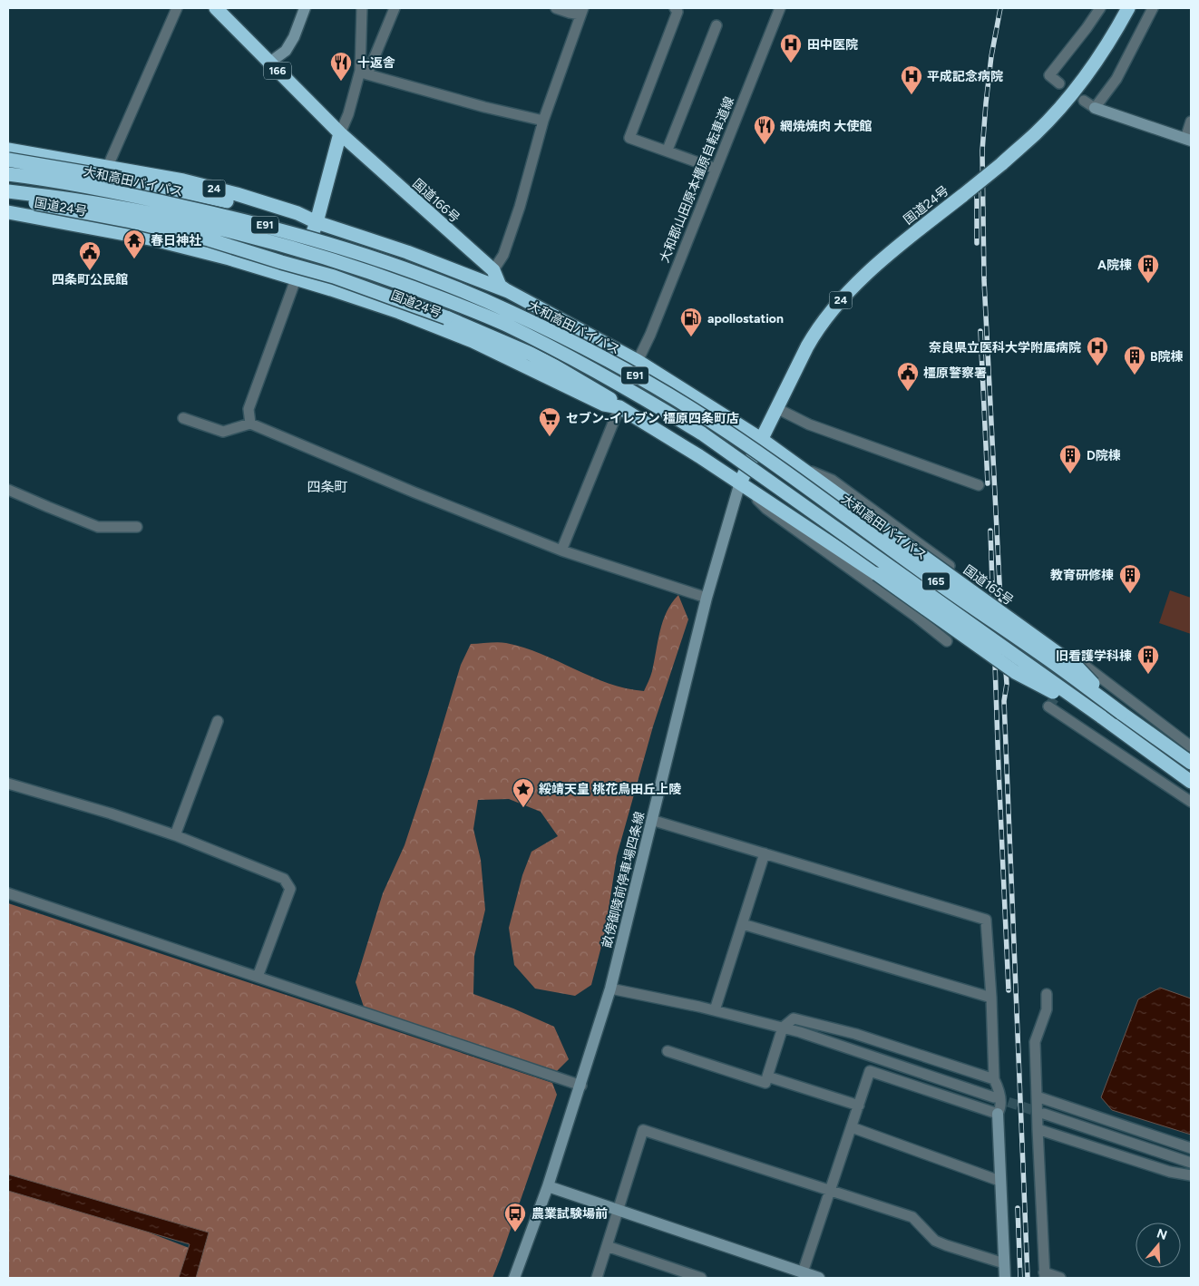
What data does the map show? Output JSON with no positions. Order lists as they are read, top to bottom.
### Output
{
  "streets": {
    "highway": [
      "166",
      "大和高田バイパス",
      "24",
      "国道166号",
      "国道24号",
      "E91",
      "165",
      "国道165号"
    ],
    "main road": ["畝傍御陵前停車場四条線"],
    "street": ["大和郡山田原本橿原自転車道線"]
  },
  "crossings": [
    ["大和郡山田原本橿原自転車道線", "24"],
    ["大和高田バイパス", "国道165号"],
    ["24", "国道166号"],
    ["24", "国道24号"],
    ["24", "国道165号"],
    ["国道24号", "165"],
    ["国道24号", "国道165号"],
    ["国道24号", "畝傍御陵前停車場四条線"],
    ["E91", "165"],
    ["165", "畝傍御陵前停車場四条線"]
  ],
  "districts": ["四条町"],
  "places": {
    "hospital": ["田中医院", "平成記念病院", "奈良県立医科大学附属病院"],
    "restaurant": ["十返舎", "網焼焼肉 大使館"],
    "temple": ["春日神社"],
    "public building": ["四条町公民館", "橿原警察署"],
    "building": [
      "A院棟",
      "B院棟",
      "D院棟",
      "教育研修棟",
      "旧看護学科棟"
    ],
    "fuel station": ["apollostation"],
    "supermarket": ["セブン-イレブン 橿原四条町店"],
    "place": ["綏靖天皇 桃花鳥田丘上陵"],
    "bus stop": ["農業試験場前"]
  },
  "north": "top"
}
